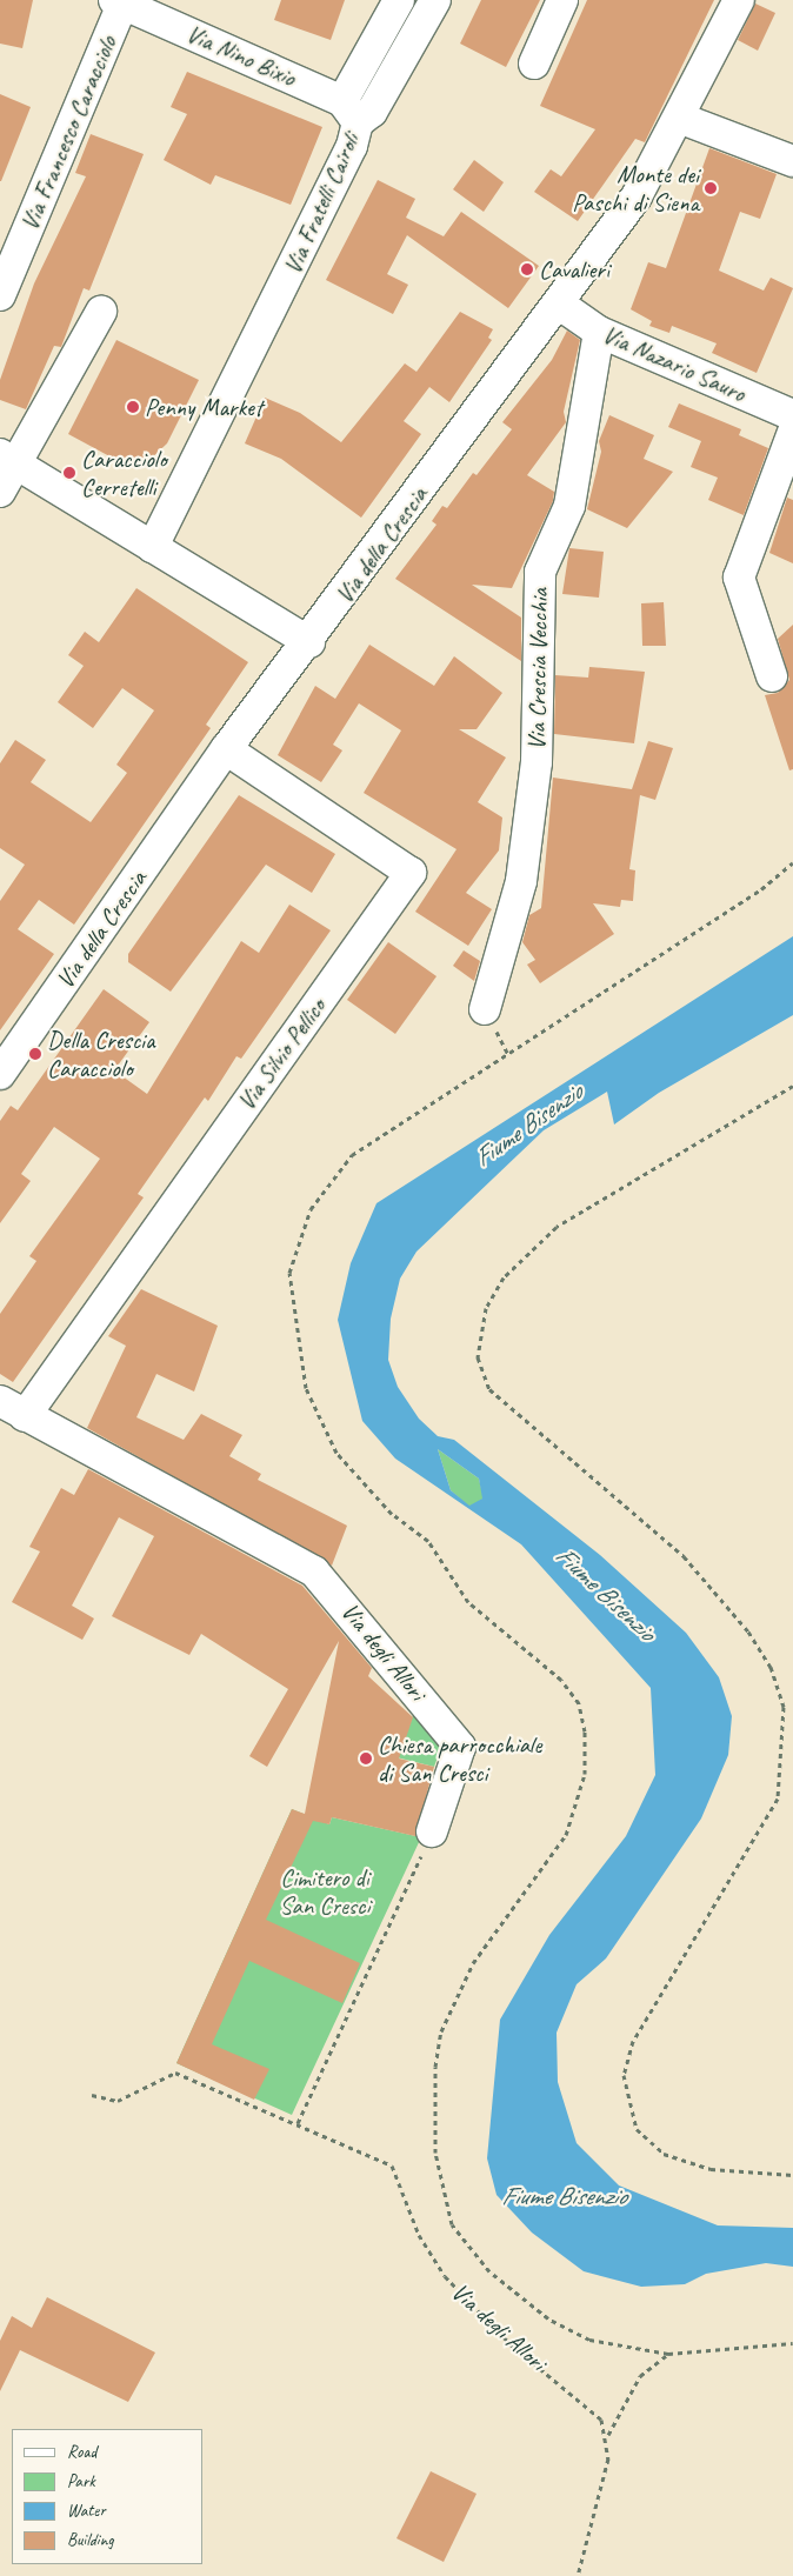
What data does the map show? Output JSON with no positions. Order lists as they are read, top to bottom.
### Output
{
  "streets": {
    "street": [
      "Via Nino Bixio",
      "Via Francesco Caracciolo",
      "Via Fratelli Cairoli",
      "Via Nazario Sauro",
      "Via della Crescia",
      "Via Crescia Vecchia",
      "Via Silvio Pellico",
      "Via degli Allori"
    ]
  },
  "crossings": [
    ["Via Nino Bixio", "Via Francesco Caracciolo"],
    ["Via Nino Bixio", "Via Fratelli Cairoli"],
    ["Via Nazario Sauro", "Via della Crescia"],
    ["Via Nazario Sauro", "Via Crescia Vecchia"],
    ["Via della Crescia", "Via Silvio Pellico"],
    ["Via Silvio Pellico", "Via degli Allori"]
  ],
  "water": ["Fiume Bisenzio"],
  "parks": ["Cimitero di San Cresci"],
  "places": [
    "Monte dei Paschi di Siena",
    "Cavalieri",
    "Penny Market",
    "Caracciolo Cerretelli",
    "Della Crescia Caracciolo",
    "Chiesa parrocchiale di San Cresci"
  ],
  "legend": [
    "Road",
    "Park",
    "Water",
    "Building"
  ]
}
